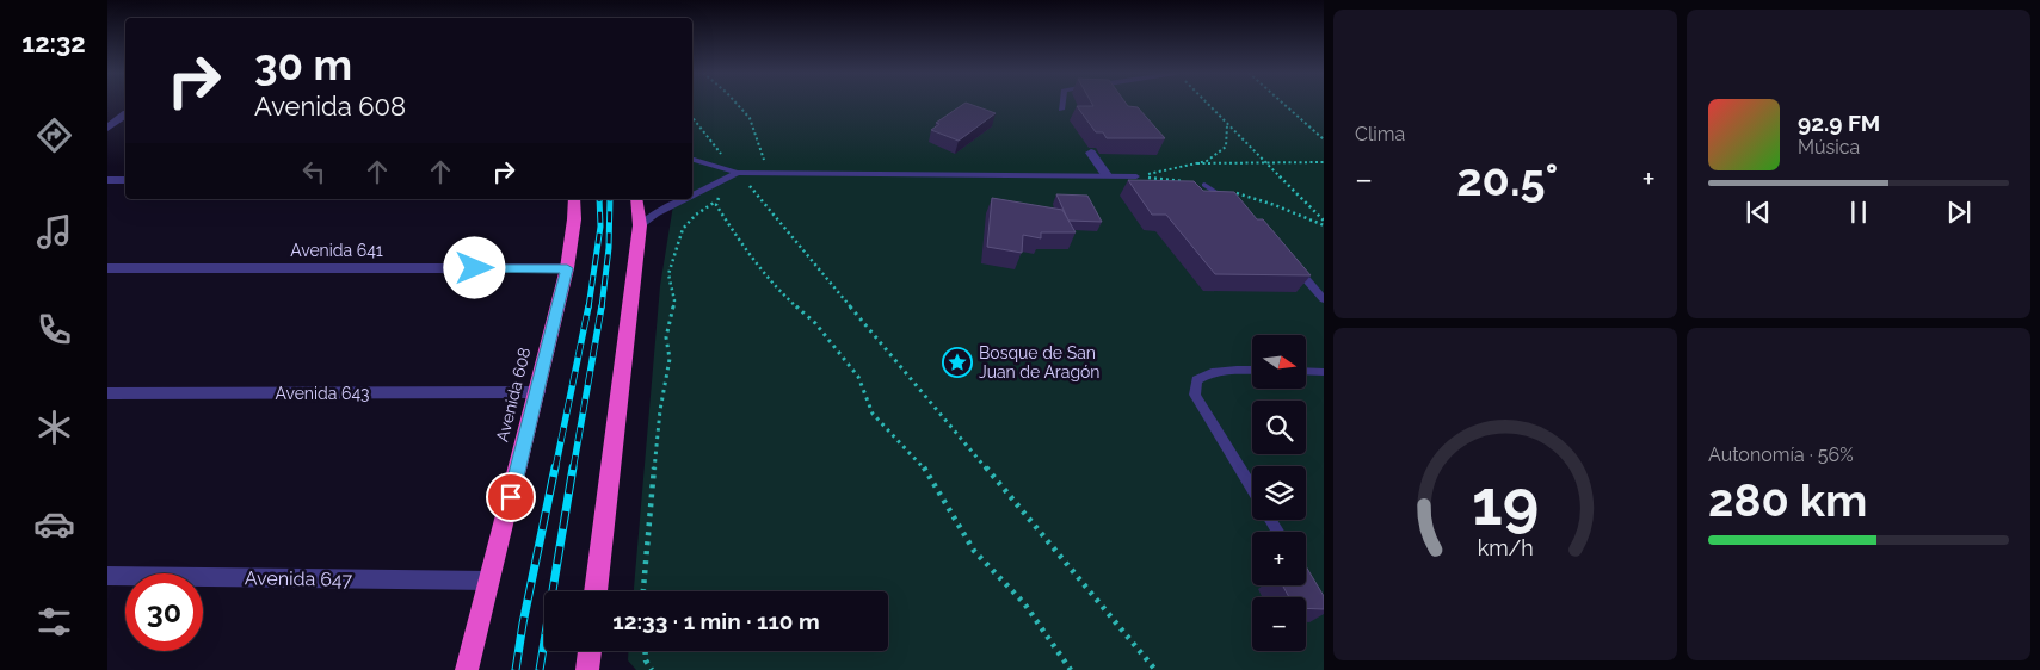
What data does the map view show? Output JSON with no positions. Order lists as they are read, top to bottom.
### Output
{
  "streets": {
    "highway": ["Avenida 608"],
    "street": ["Avenida 641", "Avenida 643", "Avenida 647"]
  },
  "crossings": [
    ["Avenida 641", "Avenida 608"],
    ["Avenida 643", "Avenida 608"],
    ["Avenida 608", "Avenida 647"]
  ],
  "places": {
    "place": ["Bosque de San Juan de Aragón"]
  },
  "north": "right",
  "page": {
    "tabs": "12:32",
    "tile": [
      "Clima",
      ["Autonomía · 56%", "280 km"]
    ],
    "turn": ["30 m", "Avenida 608"],
    "song": ["92.9 FM", "Música"],
    "heat": ["−", "20.5°", "+"],
    "map_buttons": ["+", "−"],
    "limit": "30",
    "trip": "12:33 · 1 min · 110 m",
    "gauge": ["19", "km/h"]
  }
}
